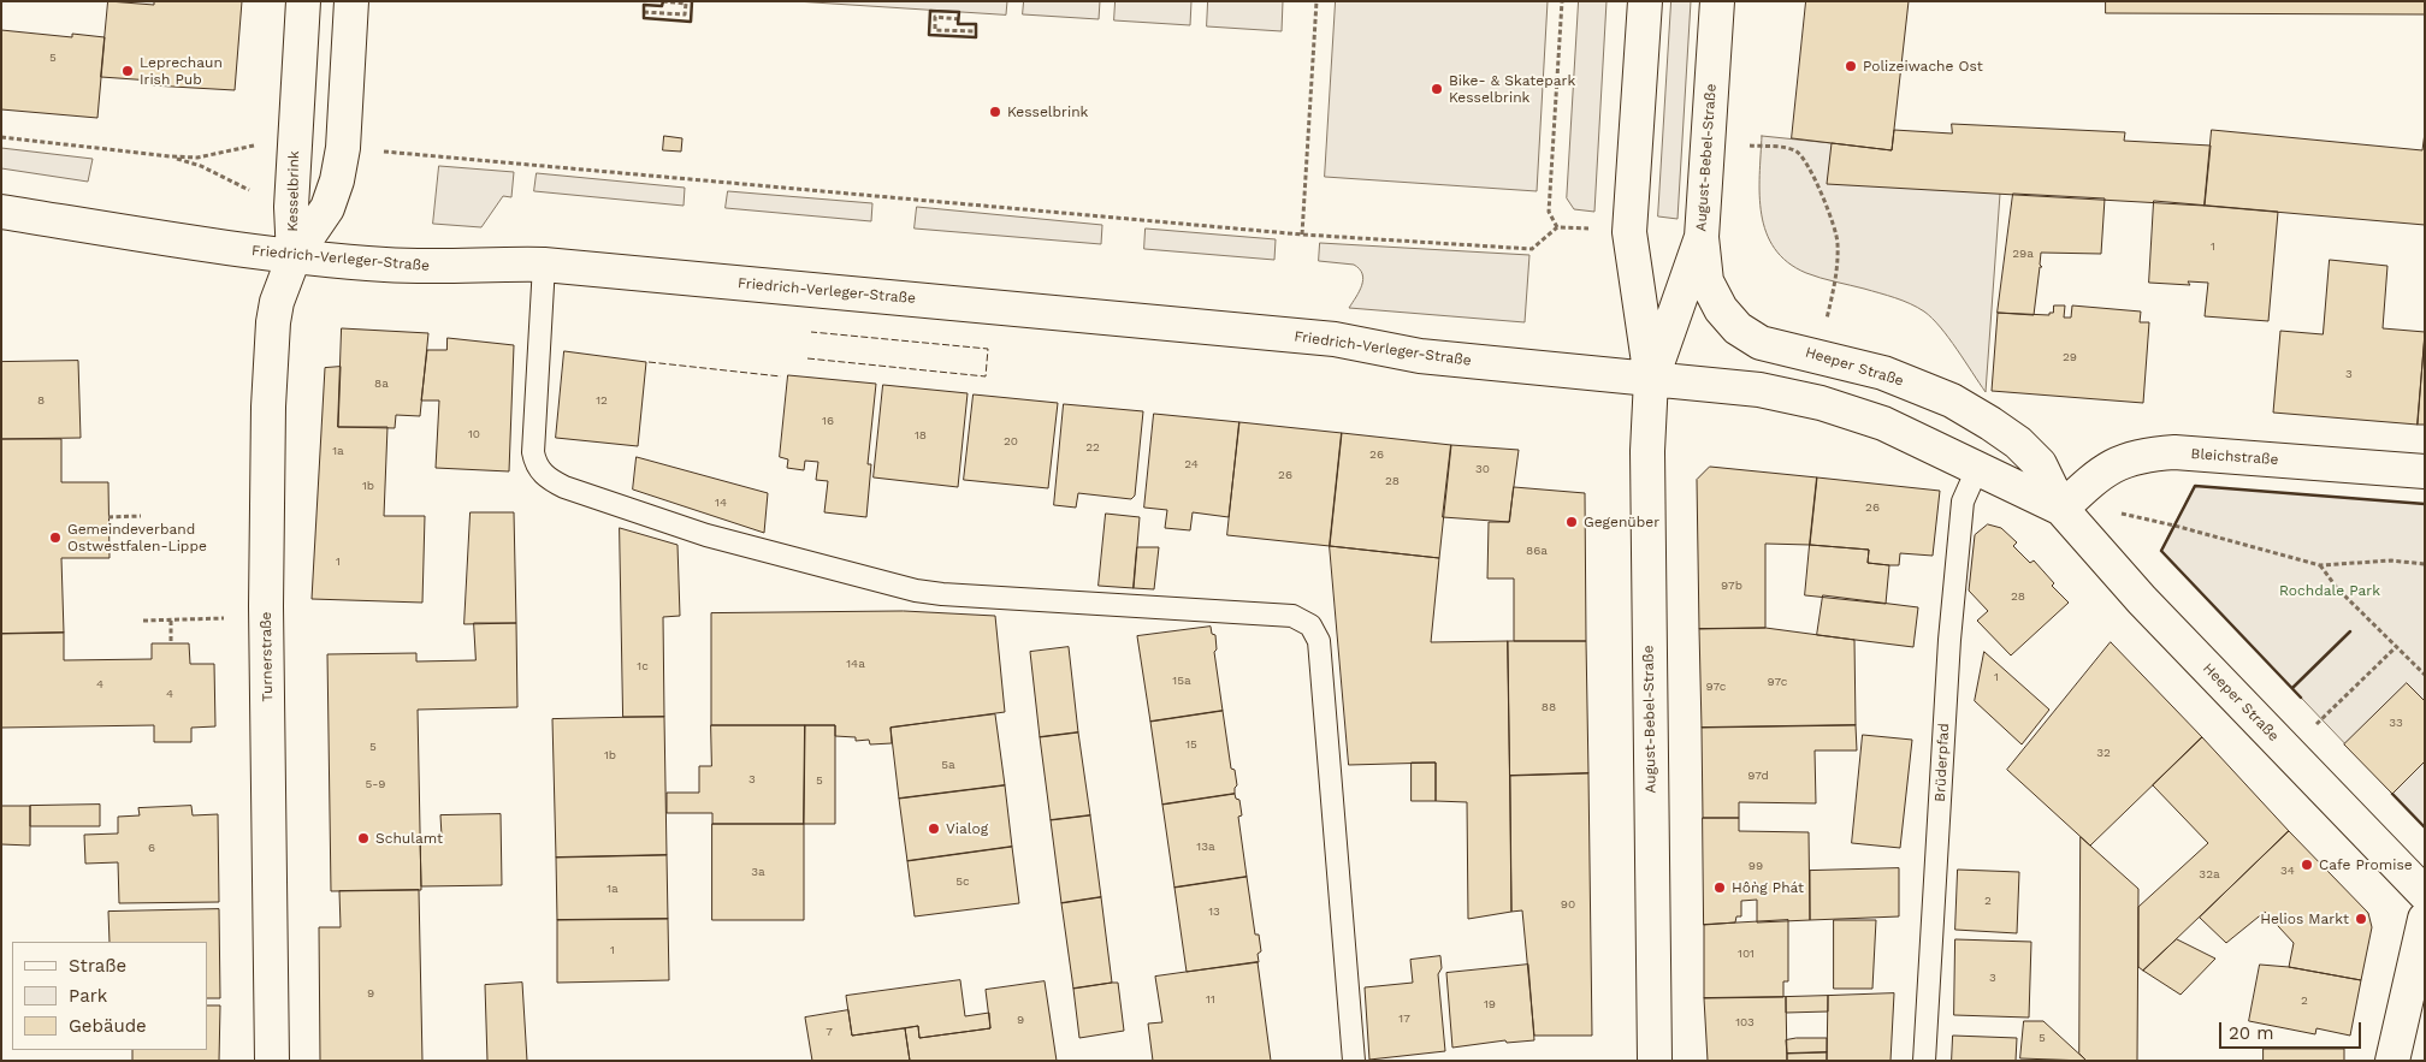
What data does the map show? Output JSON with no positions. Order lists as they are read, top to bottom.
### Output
{
  "streets": {
    "street": [
      "August-Bebel-Straße",
      "Kesselbrink",
      "Friedrich-Verleger-Straße",
      "Heeper Straße",
      "Bleichstraße",
      "Turnerstraße"
    ],
    "lane": ["Brüderpfad"]
  },
  "crossings": [
    ["August-Bebel-Straße", "Friedrich-Verleger-Straße"],
    ["August-Bebel-Straße", "Heeper Straße"],
    ["Kesselbrink", "Friedrich-Verleger-Straße"],
    ["Kesselbrink", "Turnerstraße"],
    ["Friedrich-Verleger-Straße", "Heeper Straße"],
    ["Friedrich-Verleger-Straße", "Turnerstraße"],
    ["Heeper Straße", "Bleichstraße"],
    ["Heeper Straße", "Brüderpfad"]
  ],
  "parks": ["Rochdale Park"],
  "places": [
    "Polizeiwache Ost",
    "Leprechaun Irish Pub",
    "Bike- & Skatepark Kesselbrink",
    "Kesselbrink",
    "Gegenüber",
    "Gemeindeverband Ostwestfalen-Lippe",
    "Vialog",
    "Schulamt",
    "Cafe Promise",
    "Hôǹg Phát",
    "Helios Markt"
  ],
  "house_numbers": [
    "5",
    "1",
    "29a",
    "29",
    "3",
    "8a",
    "8",
    "12",
    "16",
    "10",
    "18",
    "20",
    "22",
    "1a",
    "26",
    "24",
    "30",
    "26",
    "28",
    "1b",
    "14",
    "26",
    "86a",
    "1",
    "97b",
    "28",
    "14a",
    "1c",
    "1",
    "15a",
    "97c",
    "4",
    "97c",
    "4",
    "88",
    "33",
    "15",
    "5",
    "32",
    "1b",
    "5a",
    "97d",
    "3",
    "5",
    "5-9",
    "13a",
    "6",
    "99",
    "34",
    "3a",
    "32a",
    "5c",
    "1a",
    "2",
    "90",
    "13",
    "1",
    "101",
    "3",
    "9",
    "11",
    "2",
    "19",
    "17",
    "9",
    "103",
    "7",
    "5"
  ],
  "legend": ["Straße", "Park", "Gebäude"],
  "scale_bar": "20 m"
}
